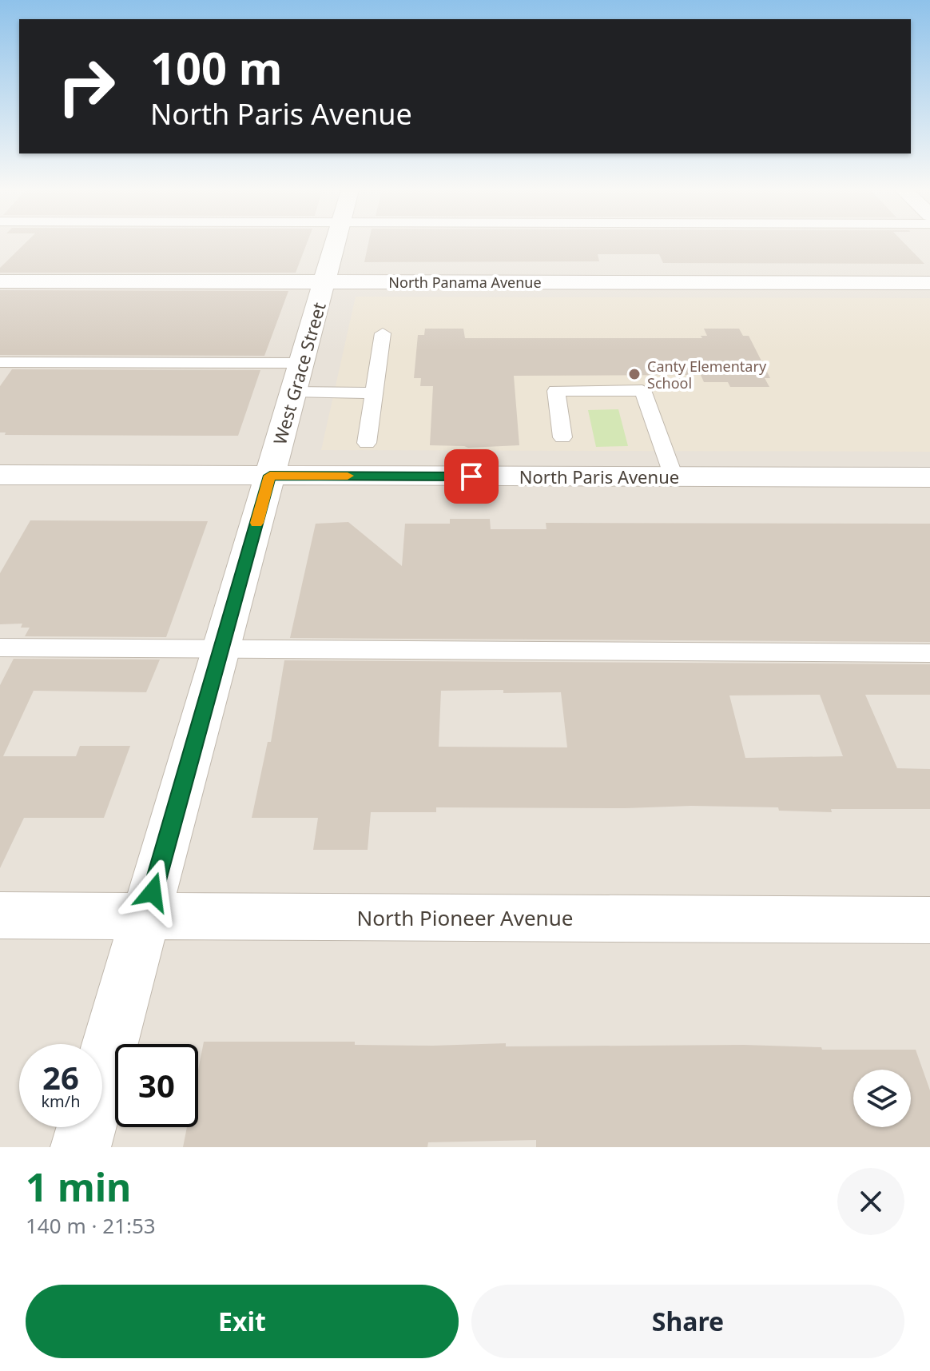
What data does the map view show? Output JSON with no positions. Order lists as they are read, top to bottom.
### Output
{
  "streets": {
    "street": [
      "North Panama Avenue",
      "West Grace Street",
      "North Paris Avenue",
      "North Pioneer Avenue"
    ]
  },
  "crossings": [
    ["North Panama Avenue", "West Grace Street"],
    ["West Grace Street", "North Paris Avenue"],
    ["West Grace Street", "North Pioneer Avenue"]
  ],
  "places": ["Canty Elementary School"],
  "page": {
    "turn": ["100 m", "North Paris Avenue"],
    "speed": "26 km/h",
    "limit": "30",
    "heading": ["1 min", "140 m · 21:53"],
    "buttons": ["Exit", "Share"]
  }
}
